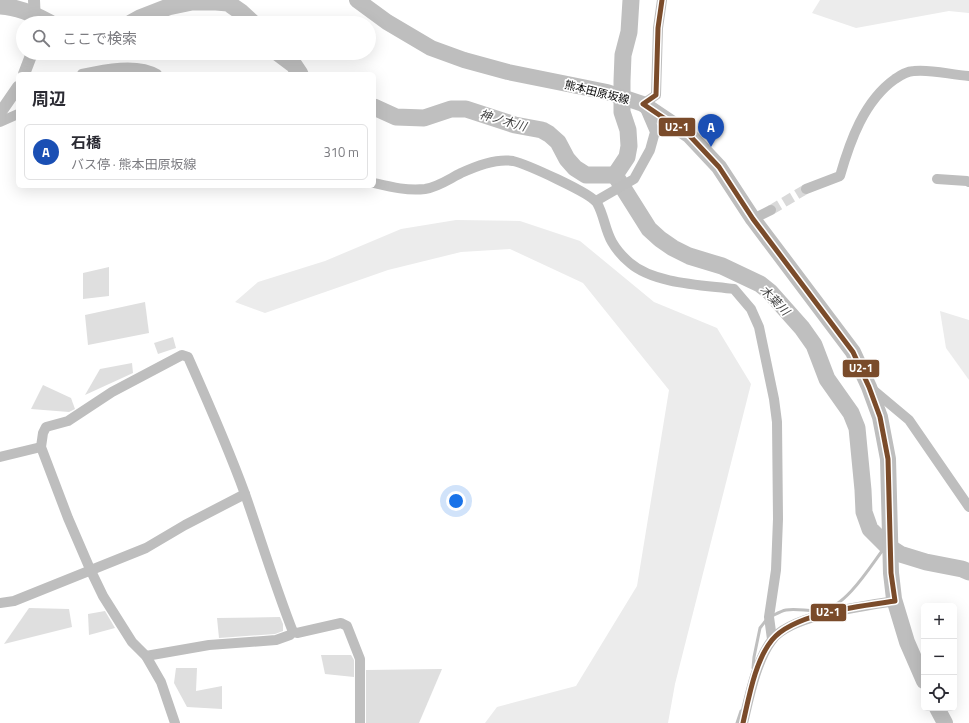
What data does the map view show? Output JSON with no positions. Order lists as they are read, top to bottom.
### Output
{
  "streets": {
    "main road": ["熊本田原坂線"]
  },
  "water": ["神ノ木川", "木葉川"],
  "lines": ["transit line U2-1"],
  "page": {
    "search": "ここで検索",
    "heading": "周辺",
    "pins": "A",
    "list": [
      {
        "mark": "A",
        "name": "石橋",
        "note": "バス停 · 熊本田原坂線",
        "value": "310 m"
      }
    ],
    "map_buttons": ["+", "−"]
  }
}
